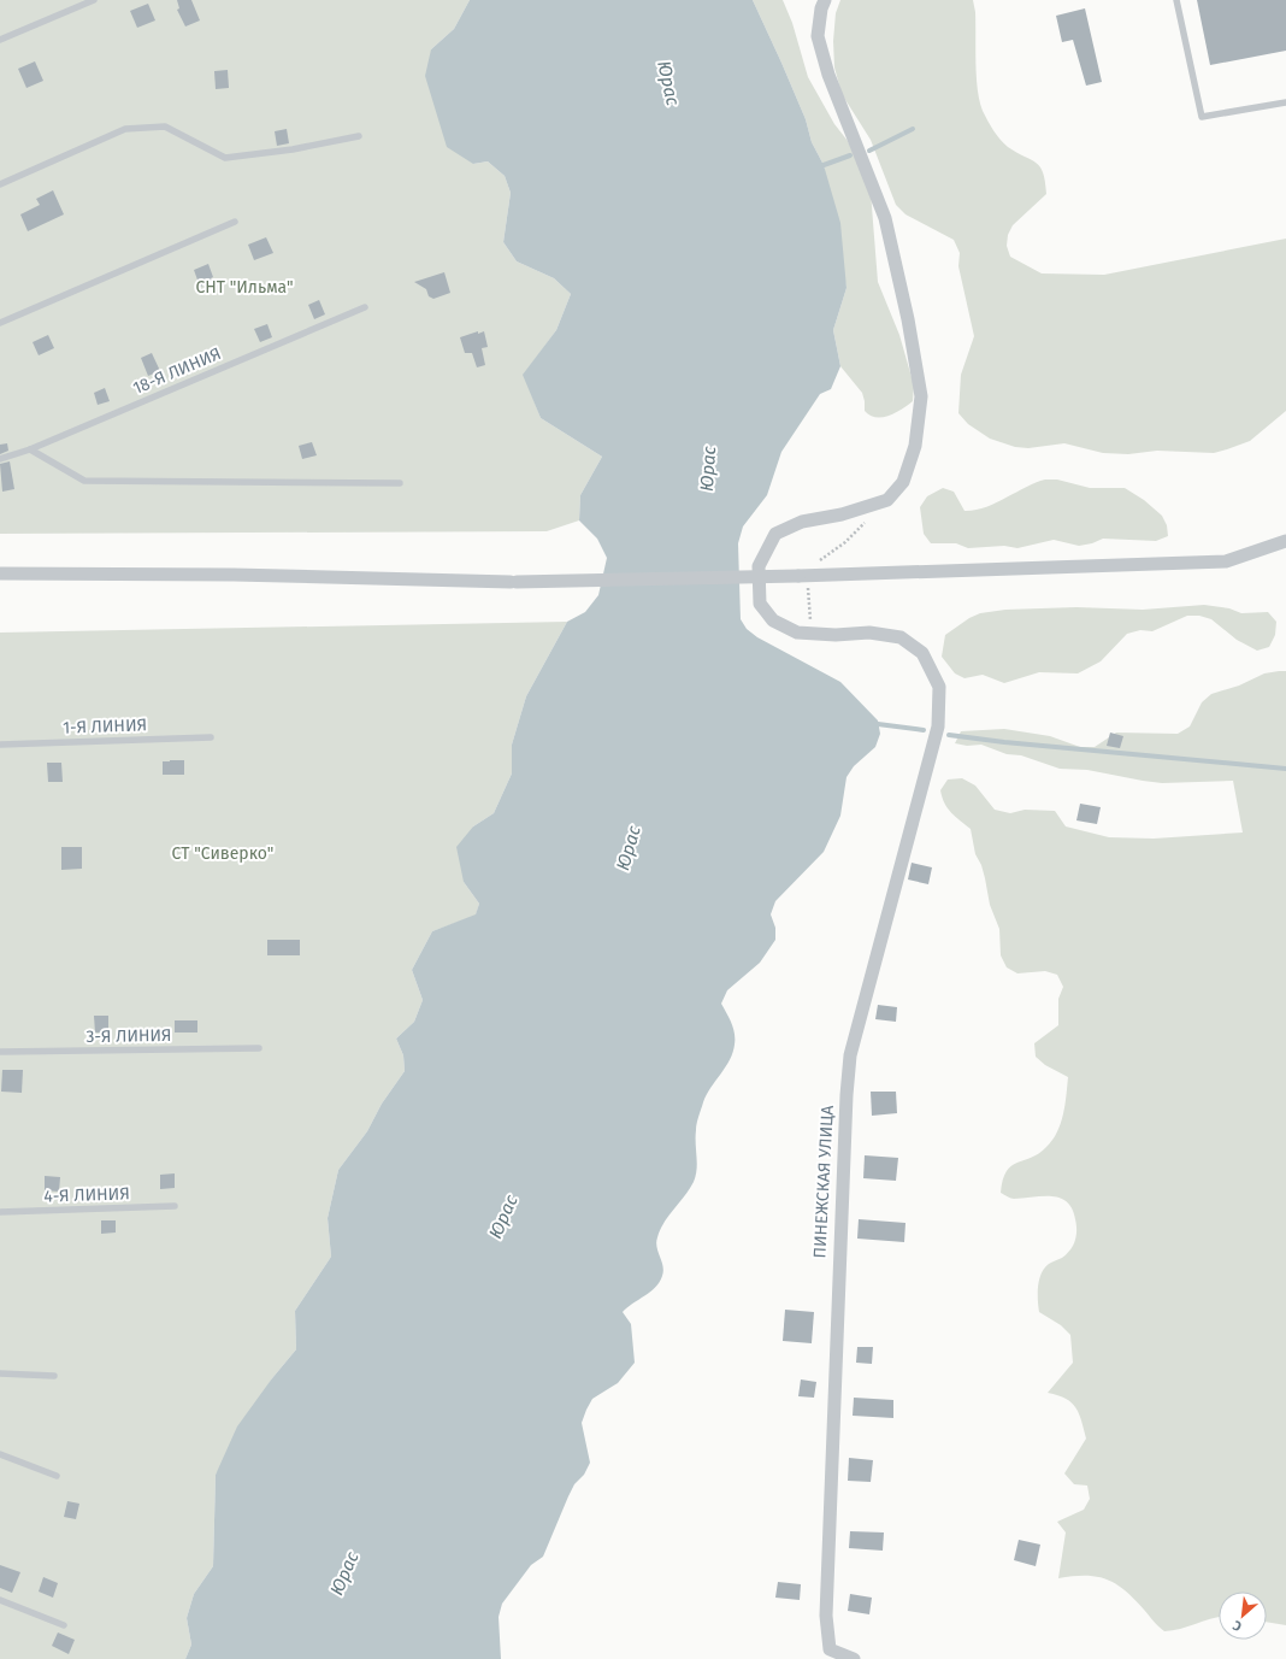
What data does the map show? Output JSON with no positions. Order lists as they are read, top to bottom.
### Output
{
  "streets": {
    "street": ["ПИНЕЖСКАЯ УЛИЦА"],
    "lane": [
      "18-Я ЛИНИЯ",
      "1-Я ЛИНИЯ",
      "3-Я ЛИНИЯ",
      "4-Я ЛИНИЯ"
    ]
  },
  "water": ["Юрас"],
  "parks": ["СНТ \"Ильма\"", "СТ \"Сиверко\""],
  "north": "bottom left"
}
